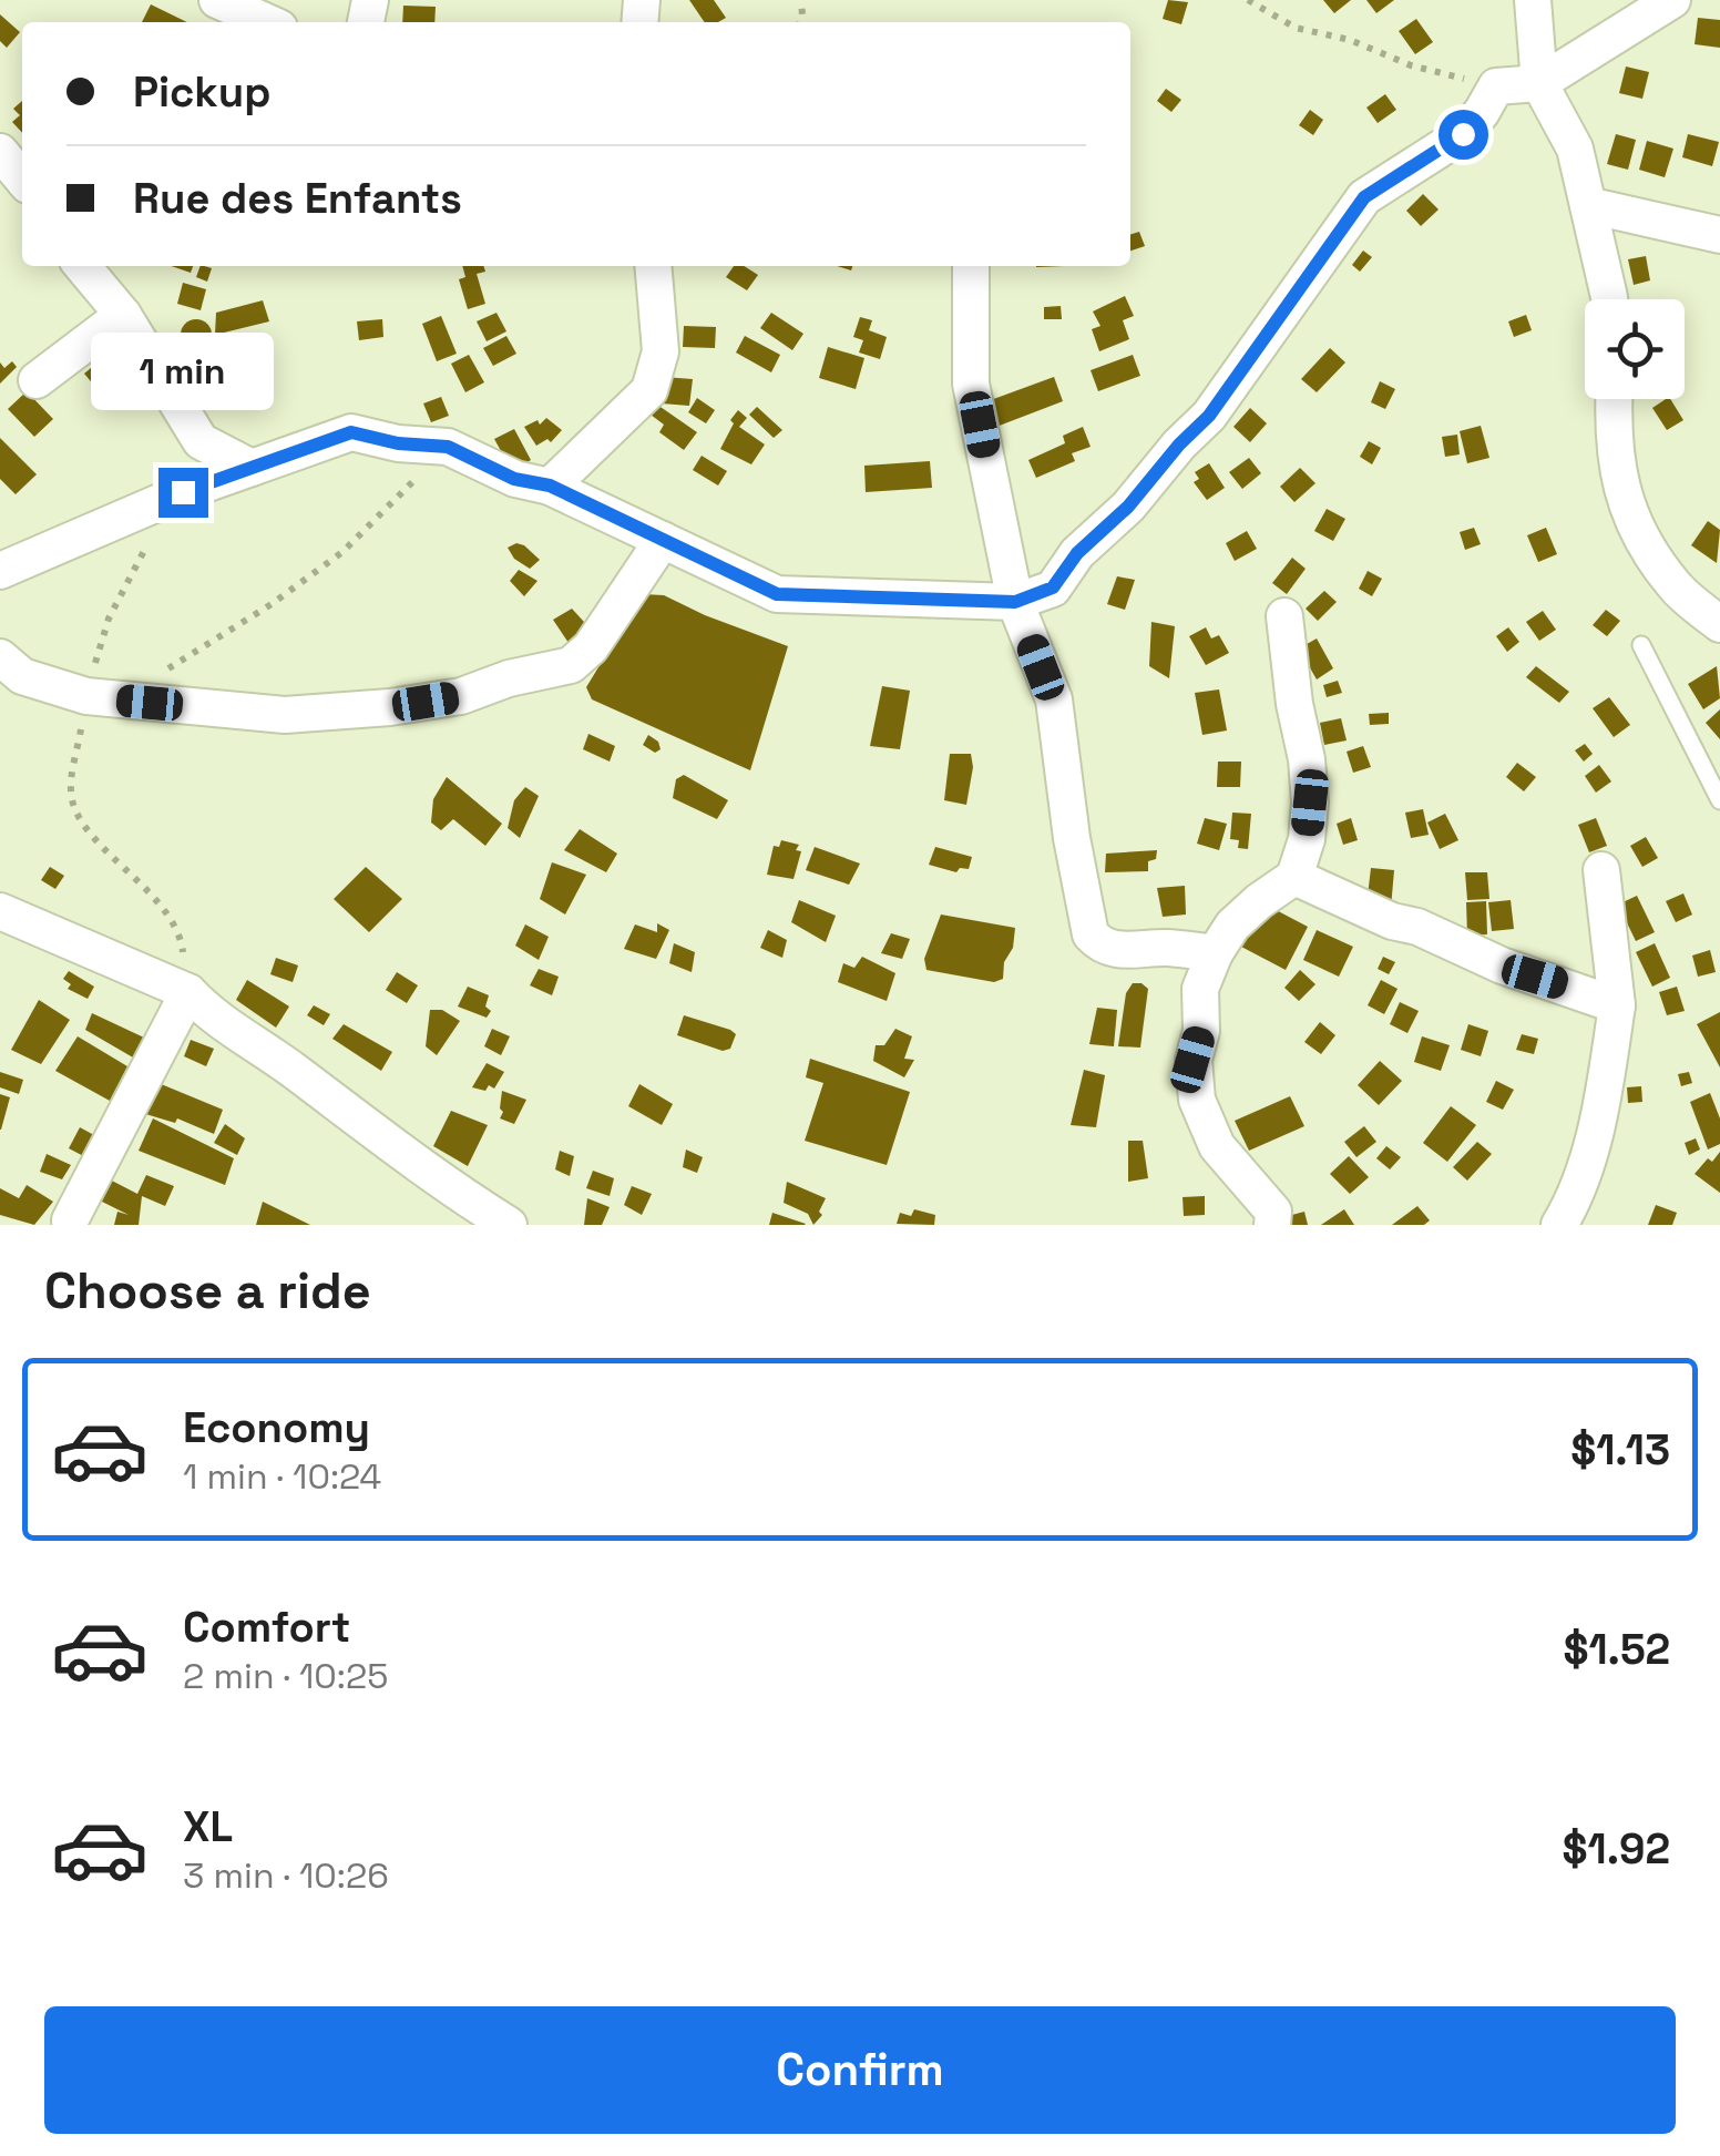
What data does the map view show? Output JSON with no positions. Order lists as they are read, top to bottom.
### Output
{
  "page": {
    "banner": ["Pickup", "Rue des Enfants"],
    "bubble": "1 min",
    "heading": "Choose a ride",
    "list": [
      {
        "name": "Economy",
        "note": "1 min · 10:24",
        "value": "$1.13"
      },
      {
        "name": "Comfort",
        "note": "2 min · 10:25",
        "value": "$1.52"
      },
      {
        "name": "XL",
        "note": "3 min · 10:26",
        "value": "$1.92"
      }
    ],
    "buttons": "Confirm"
  }
}
